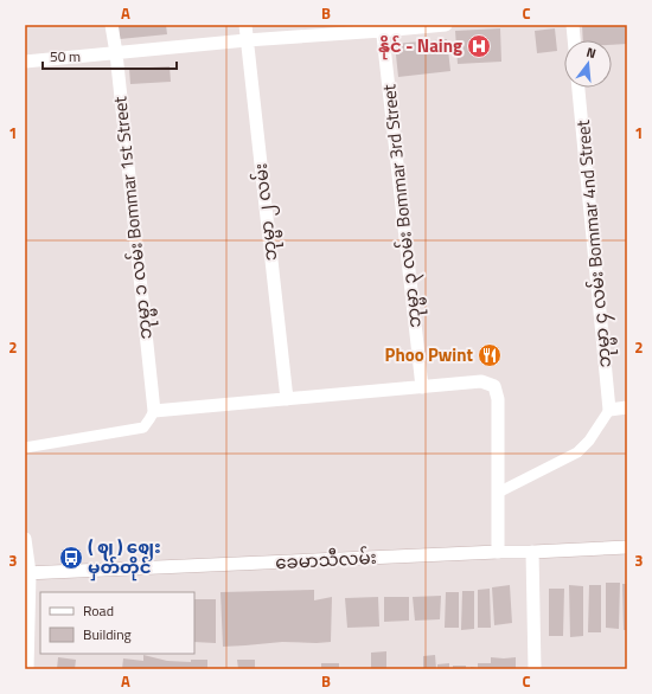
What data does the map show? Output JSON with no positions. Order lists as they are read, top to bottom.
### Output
{
  "streets": {
    "street": [
      "ဘုမ္မာ ၃ လမ်း Bommar 3rd Street",
      "ဘုမ္မာ ၂ လမ်း",
      "ဘုမ္မာ ၁ လမ်း Bommar 1st Street",
      "ဘုမ္မာ ၄ လမ်း Bommar 4nd Street",
      "ခေမာသီလမ်း"
    ]
  },
  "places": {
    "hospital": ["နိုင် - Naing"],
    "restaurant": ["Phoo Pwint"],
    "bus stop": ["( ဈ ) ဈေး မှတ်တိုင်"]
  },
  "legend": ["Road", "Building"],
  "scale_bar": "50 m",
  "north": "top",
  "grid": {
    "columns": ["A", "B", "C"],
    "rows": ["1", "2", "3"]
  }
}
